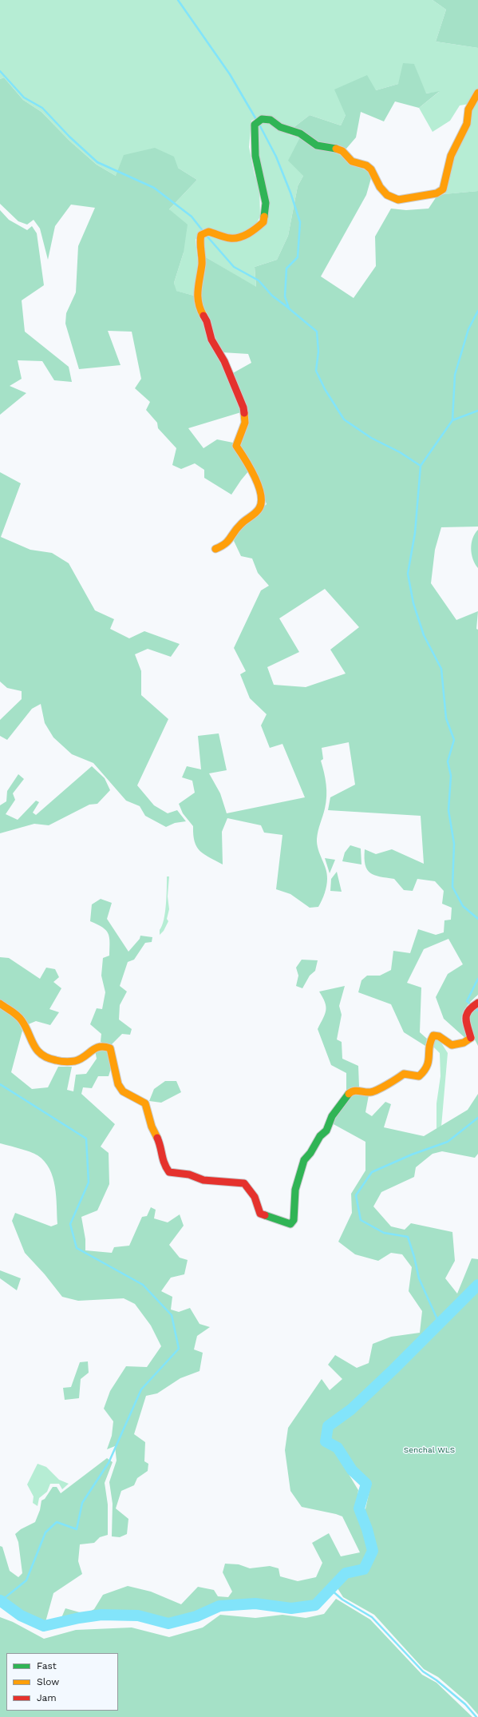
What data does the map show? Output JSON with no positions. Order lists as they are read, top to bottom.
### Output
{
  "parks": ["Senchal WLS"],
  "legend": ["Fast", "Slow", "Jam"]
}
